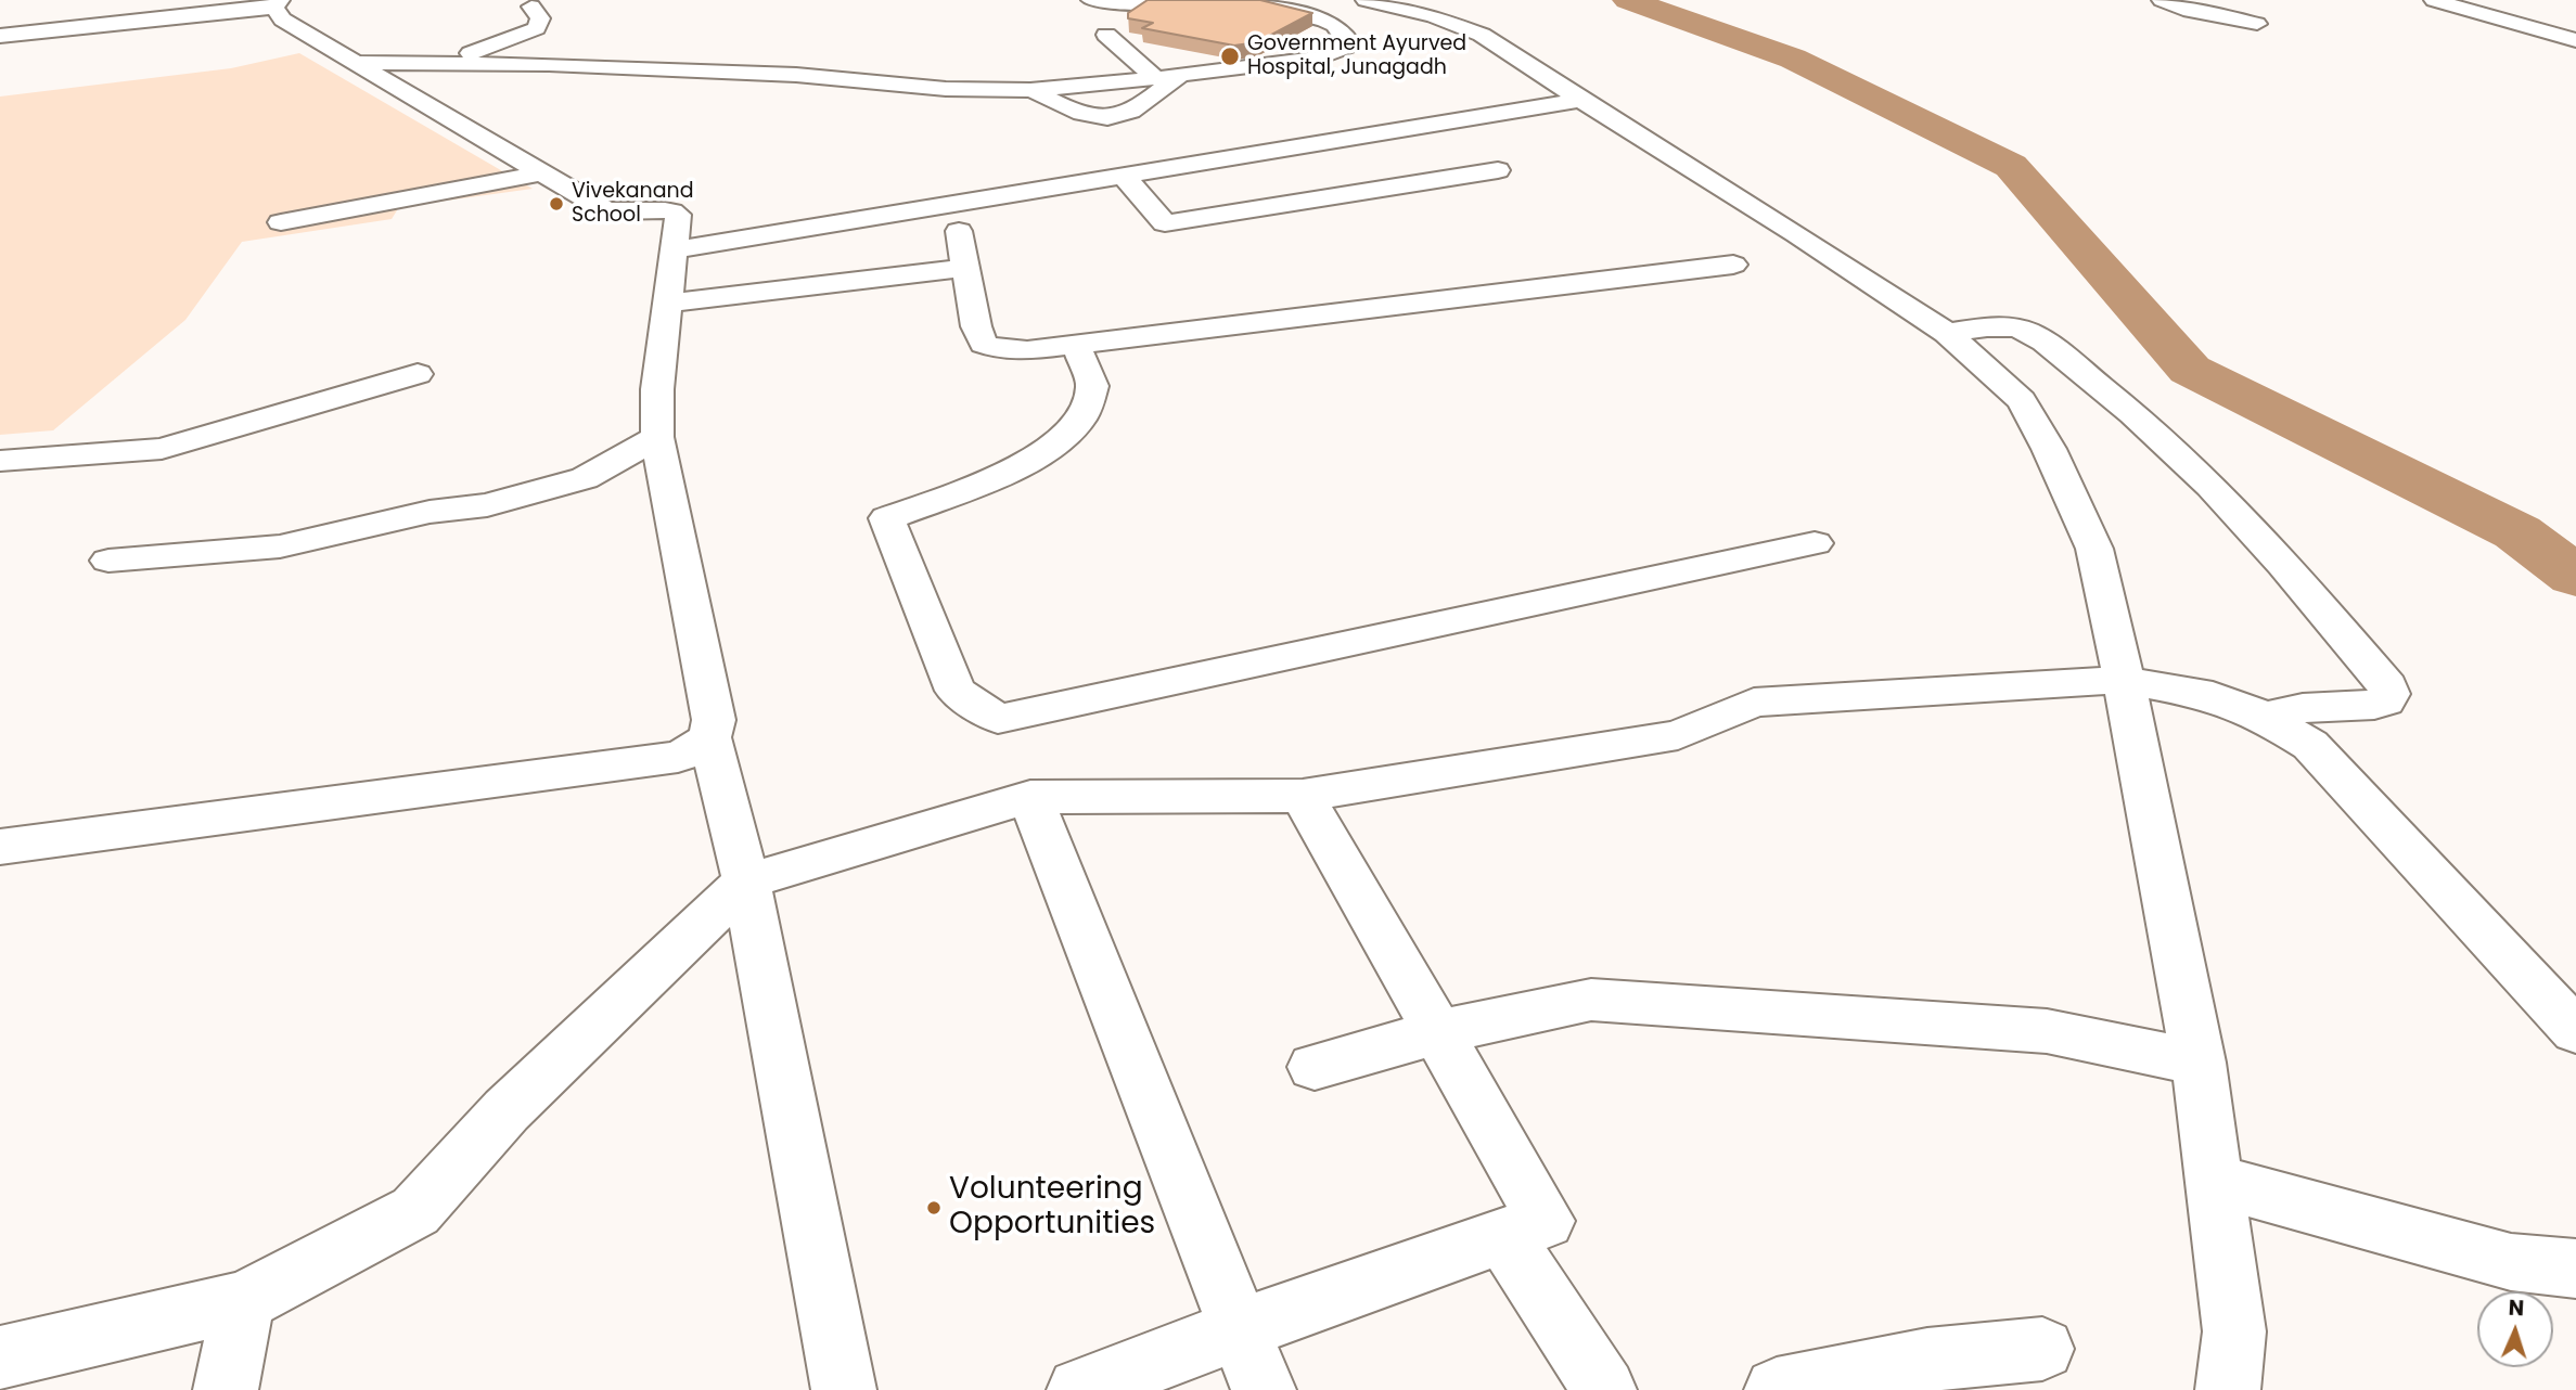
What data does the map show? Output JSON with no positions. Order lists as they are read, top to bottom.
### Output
{
  "places": ["Government Ayurved Hospital, Junagadh", "Vivekanand School", "Volunteering Opportunities"],
  "north": "top"
}
